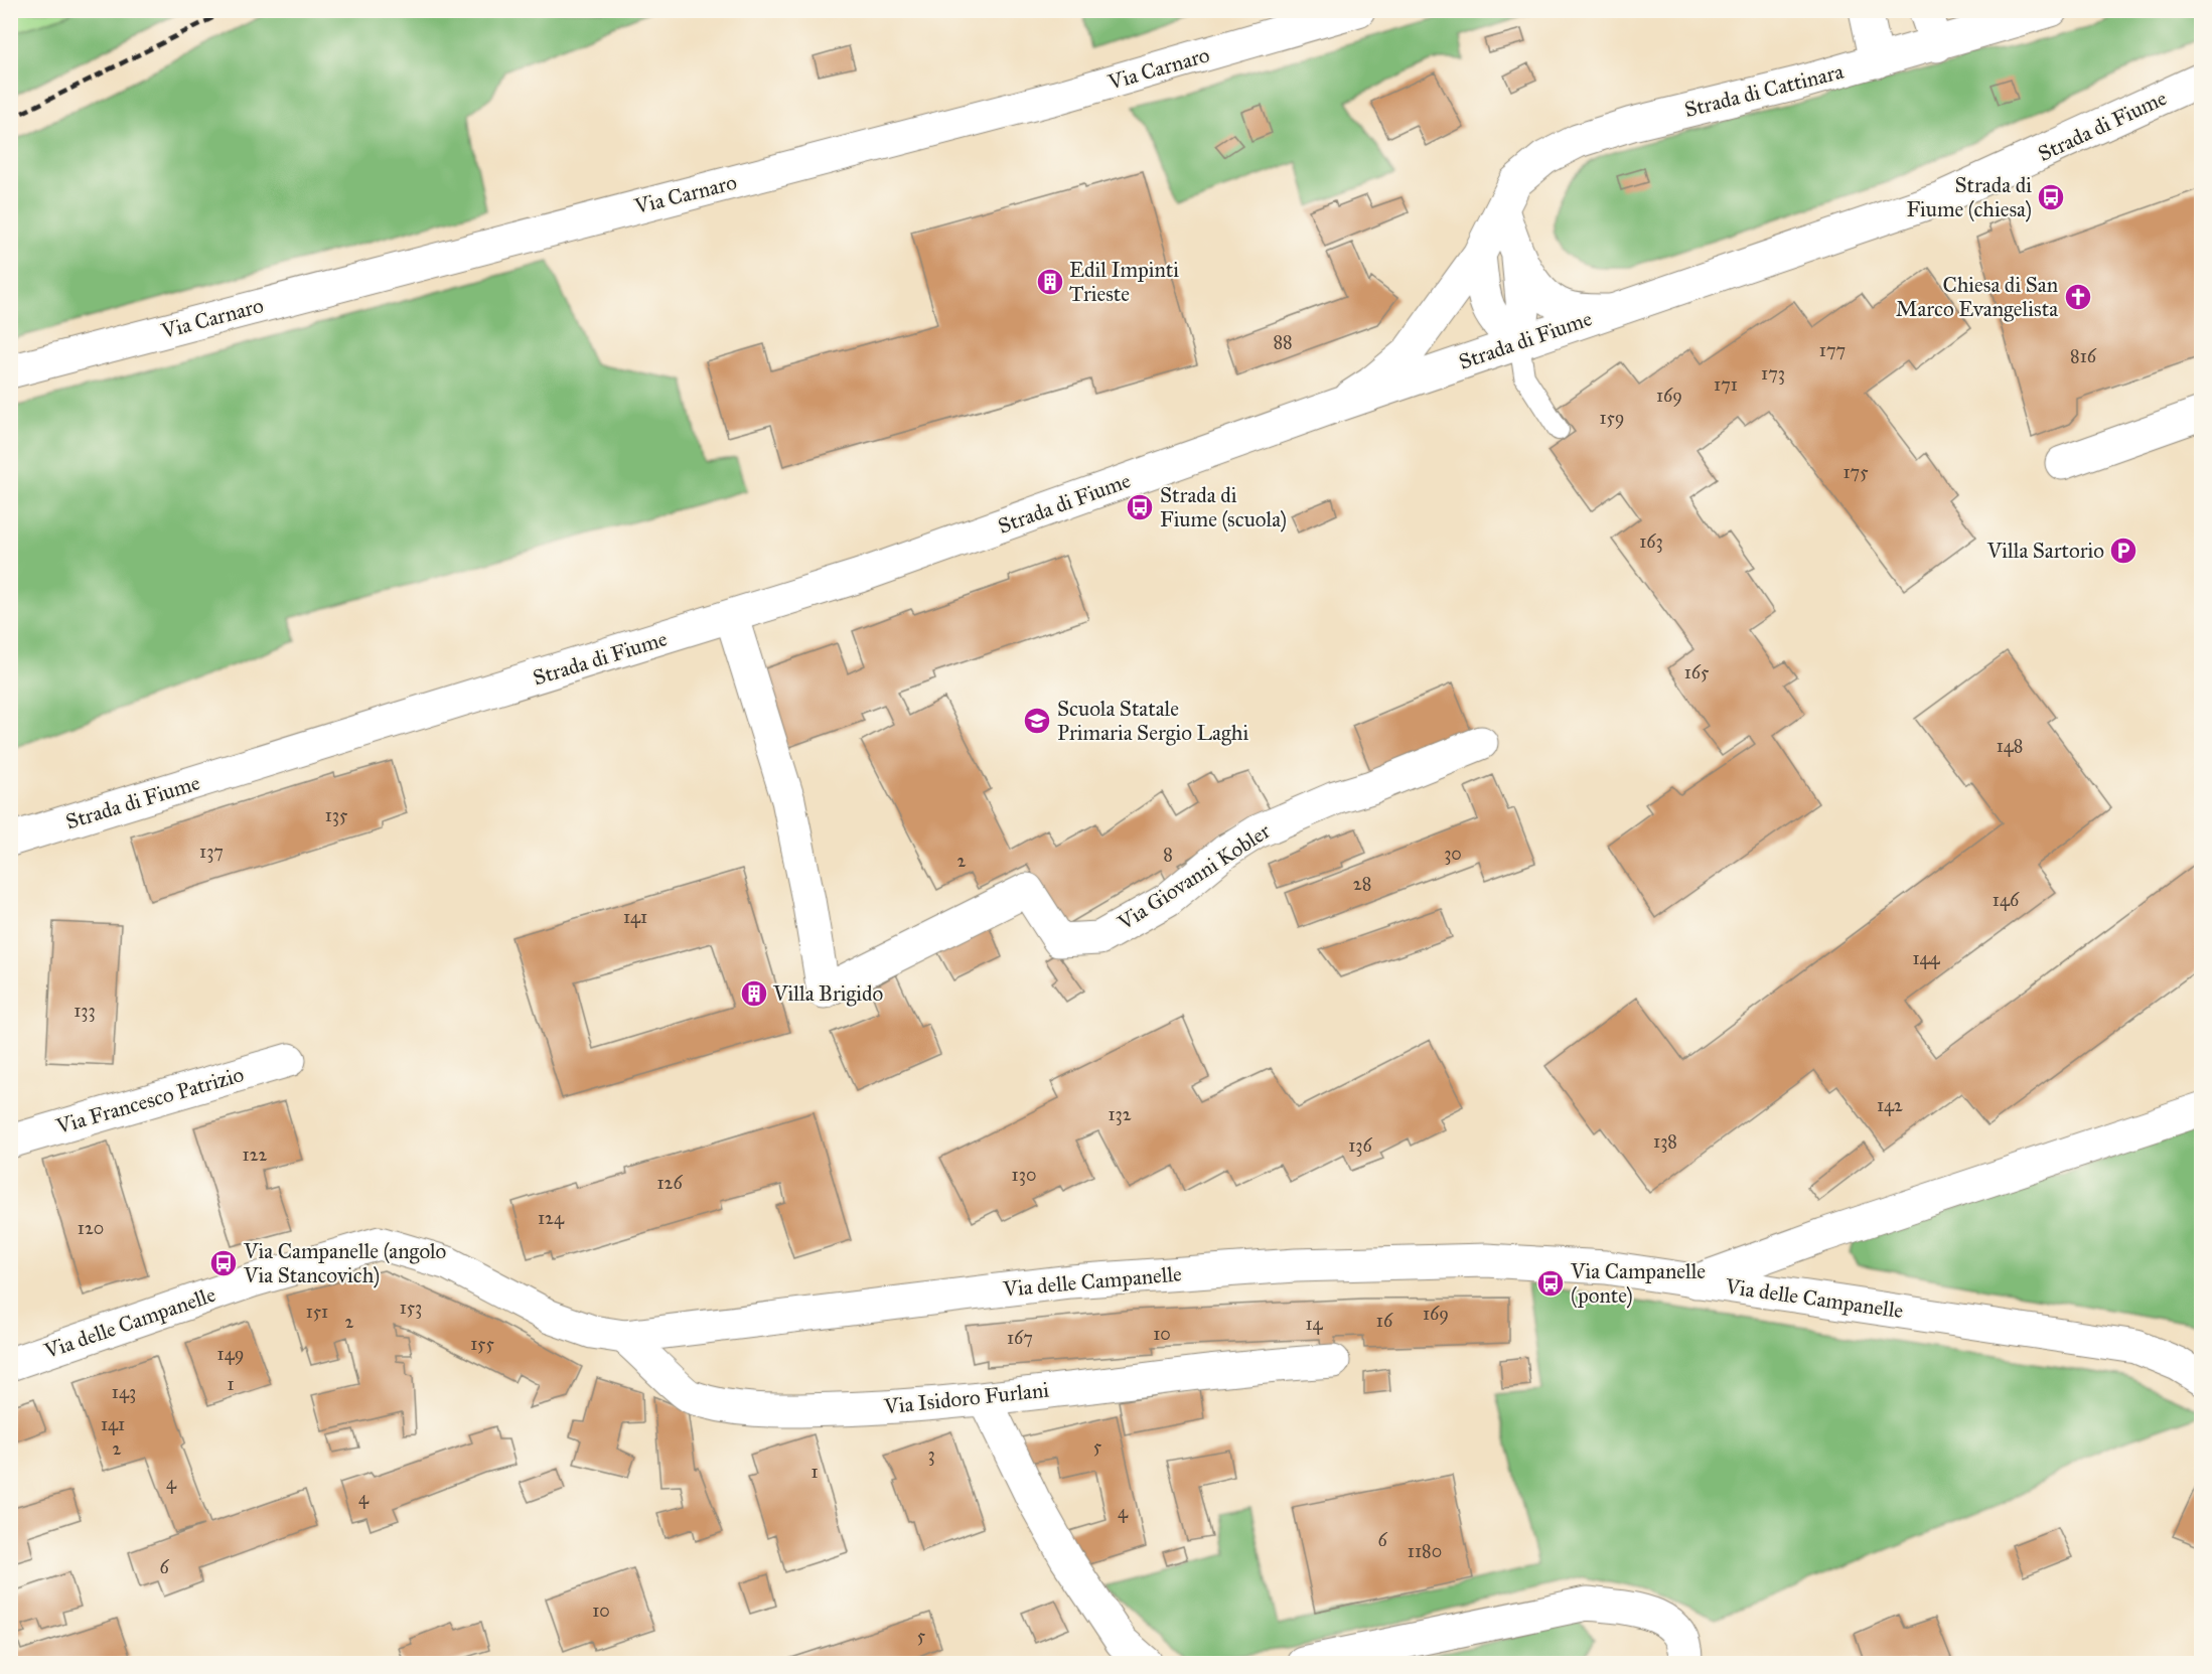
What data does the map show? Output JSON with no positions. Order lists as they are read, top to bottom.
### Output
{
  "streets": {
    "street": [
      "Via Carnaro",
      "Strada di Cattinara",
      "Strada di Fiume",
      "Via Giovanni Kobler",
      "Via Francesco Patrizio",
      "Via delle Campanelle",
      "Via Isidoro Furlani"
    ]
  },
  "crossings": [
    ["Strada di Cattinara", "Strada di Fiume"],
    ["Strada di Fiume", "Via Giovanni Kobler"],
    ["Via delle Campanelle", "Via Isidoro Furlani"]
  ],
  "places": {
    "bus stop": [
      "Strada di Fiume (chiesa)",
      "Strada di Fiume (scuola)",
      "Via Campanelle (angolo Via Stancovich)",
      "Via Campanelle (ponte)"
    ],
    "building": ["Edil Impinti Trieste", "Villa Brigido"],
    "church": ["Chiesa di San Marco Evangelista"],
    "parking": ["Villa Sartorio"],
    "school or university": ["Scuola Statale Primaria Sergio Laghi"]
  },
  "house_numbers": [
    "88",
    "177",
    "816",
    "173",
    "171",
    "169",
    "159",
    "175",
    "163",
    "165",
    "148",
    "135",
    "137",
    "30",
    "8",
    "2",
    "28",
    "146",
    "141",
    "144",
    "133",
    "142",
    "132",
    "138",
    "136",
    "122",
    "130",
    "126",
    "124",
    "120",
    "153",
    "151",
    "169",
    "16",
    "2",
    "14",
    "10",
    "167",
    "155",
    "149",
    "1",
    "143",
    "141",
    "5",
    "2",
    "3",
    "1",
    "4",
    "4",
    "4",
    "6",
    "1180",
    "6",
    "10",
    "5"
  ]
}
